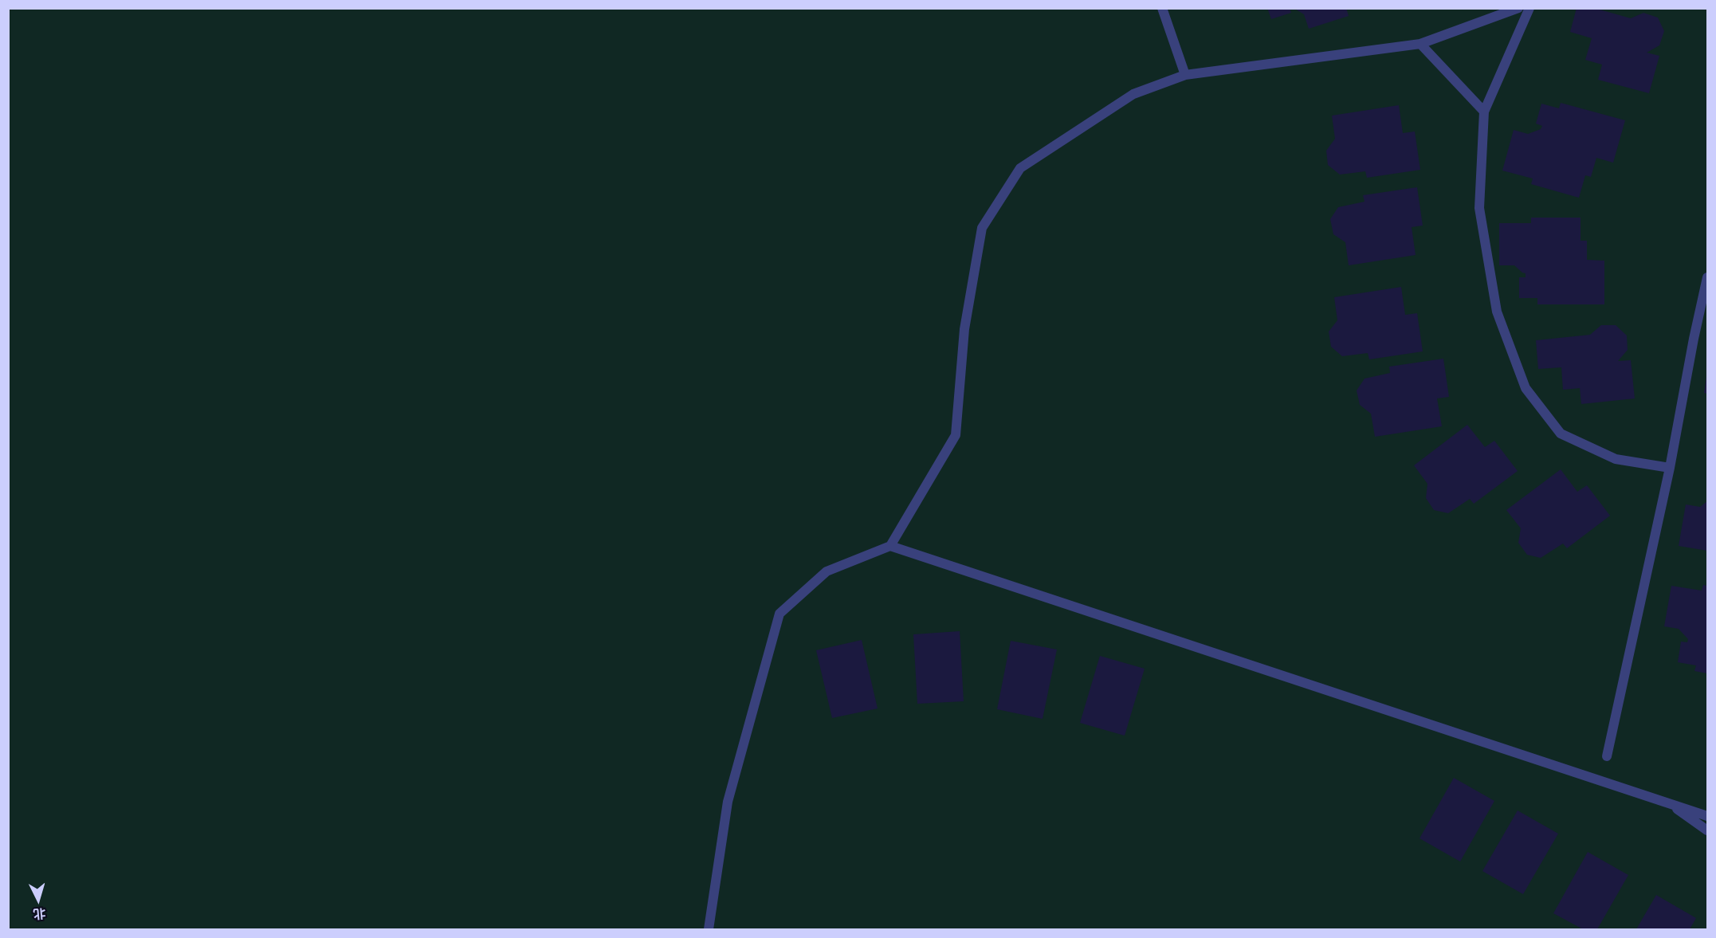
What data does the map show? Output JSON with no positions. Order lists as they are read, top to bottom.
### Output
{
  "north": "bottom"
}
